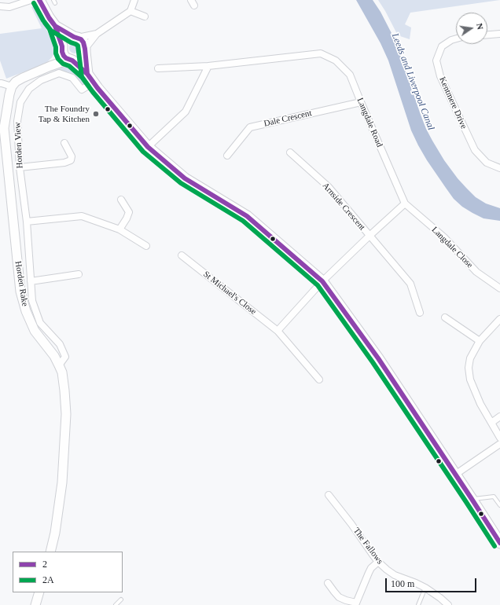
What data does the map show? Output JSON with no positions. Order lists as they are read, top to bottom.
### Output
{
  "streets": {
    "street": [
      "Kentmere Drive",
      "Dale Crescent",
      "Langdale Road",
      "Horden View",
      "Arnside Crescent",
      "Langdale Close",
      "Horden Rake",
      "St Michael's Close",
      "The Fallows"
    ]
  },
  "crossings": [
    ["Dale Crescent", "Langdale Road"],
    ["Langdale Road", "Langdale Close"],
    ["Horden View", "Horden Rake"]
  ],
  "water": ["Leeds and Liverpool Canal"],
  "places": ["The Foundry Tap & Kitchen"],
  "lines": ["transit line 2", "transit line 2A"],
  "legend": ["2", "2A"],
  "scale_bar": "100 m",
  "north": "right"
}
